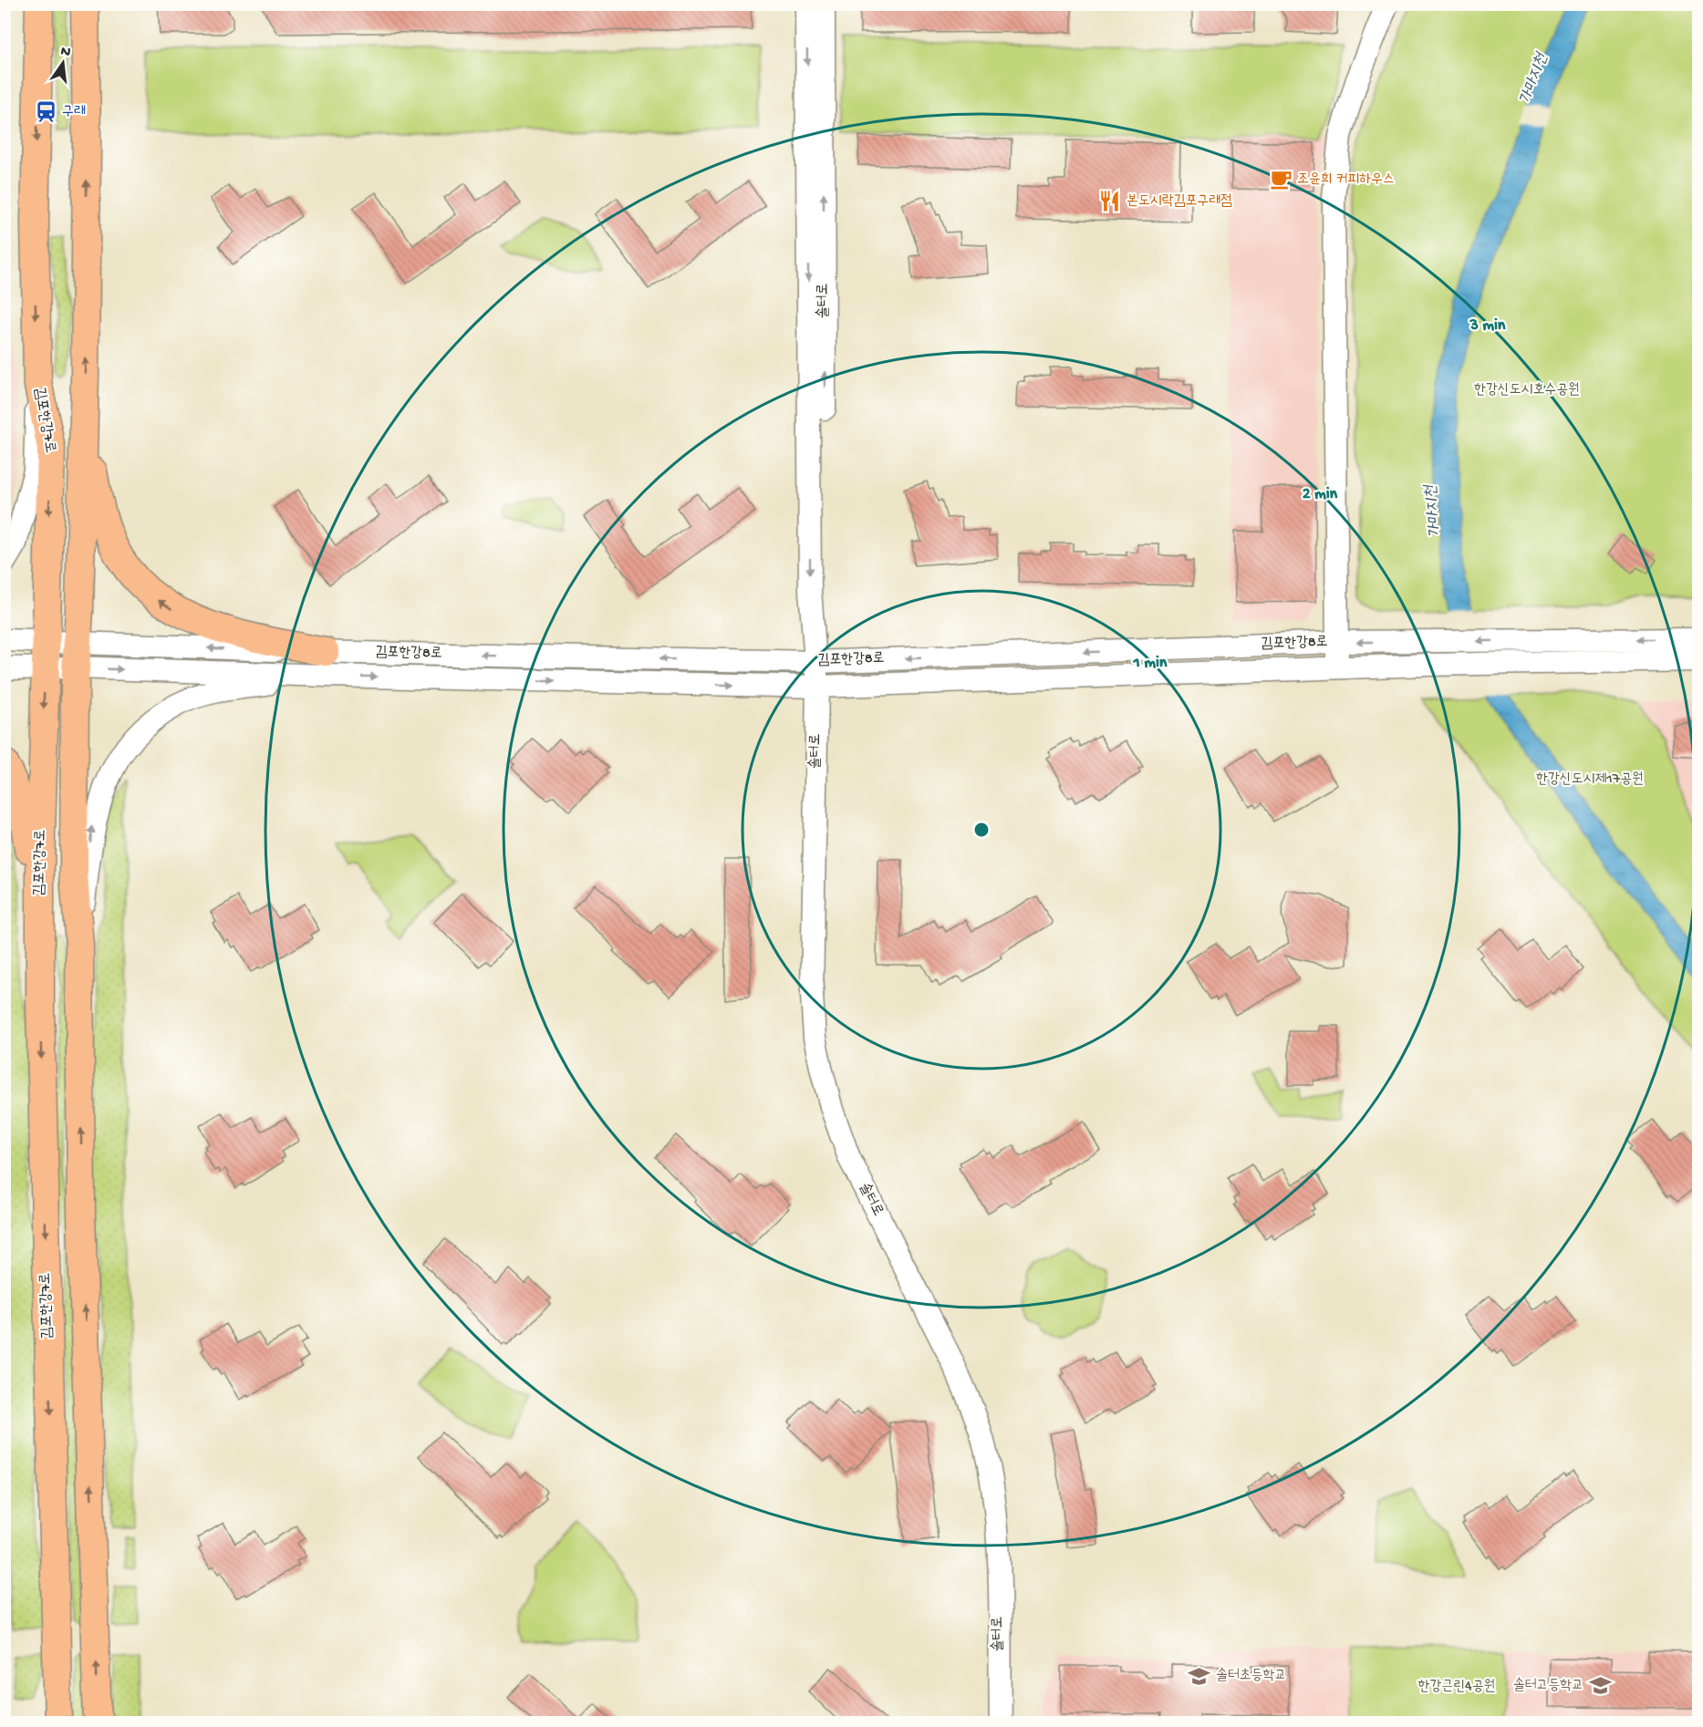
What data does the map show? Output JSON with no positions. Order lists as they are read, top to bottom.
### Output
{
  "streets": {
    "main road": ["김포한강7로"],
    "street": ["솔터로", "김포한강8로"]
  },
  "crossings": [
    ["솔터로", "김포한강8로"],
    ["김포한강7로", "김포한강8로"]
  ],
  "water": ["가마지천"],
  "parks": ["한강신도시호수공원", "한강신도시제17공원", "한강근린4공원"],
  "places": {
    "station": ["구래"],
    "cafe": ["조윤희 커피하우스"],
    "restaurant": ["본도시락김포구래점"],
    "school or university": ["솔터초등학교", "솔터고등학교"]
  },
  "north": "top",
  "rings": ["3 min", "2 min", "1 min"]
}
